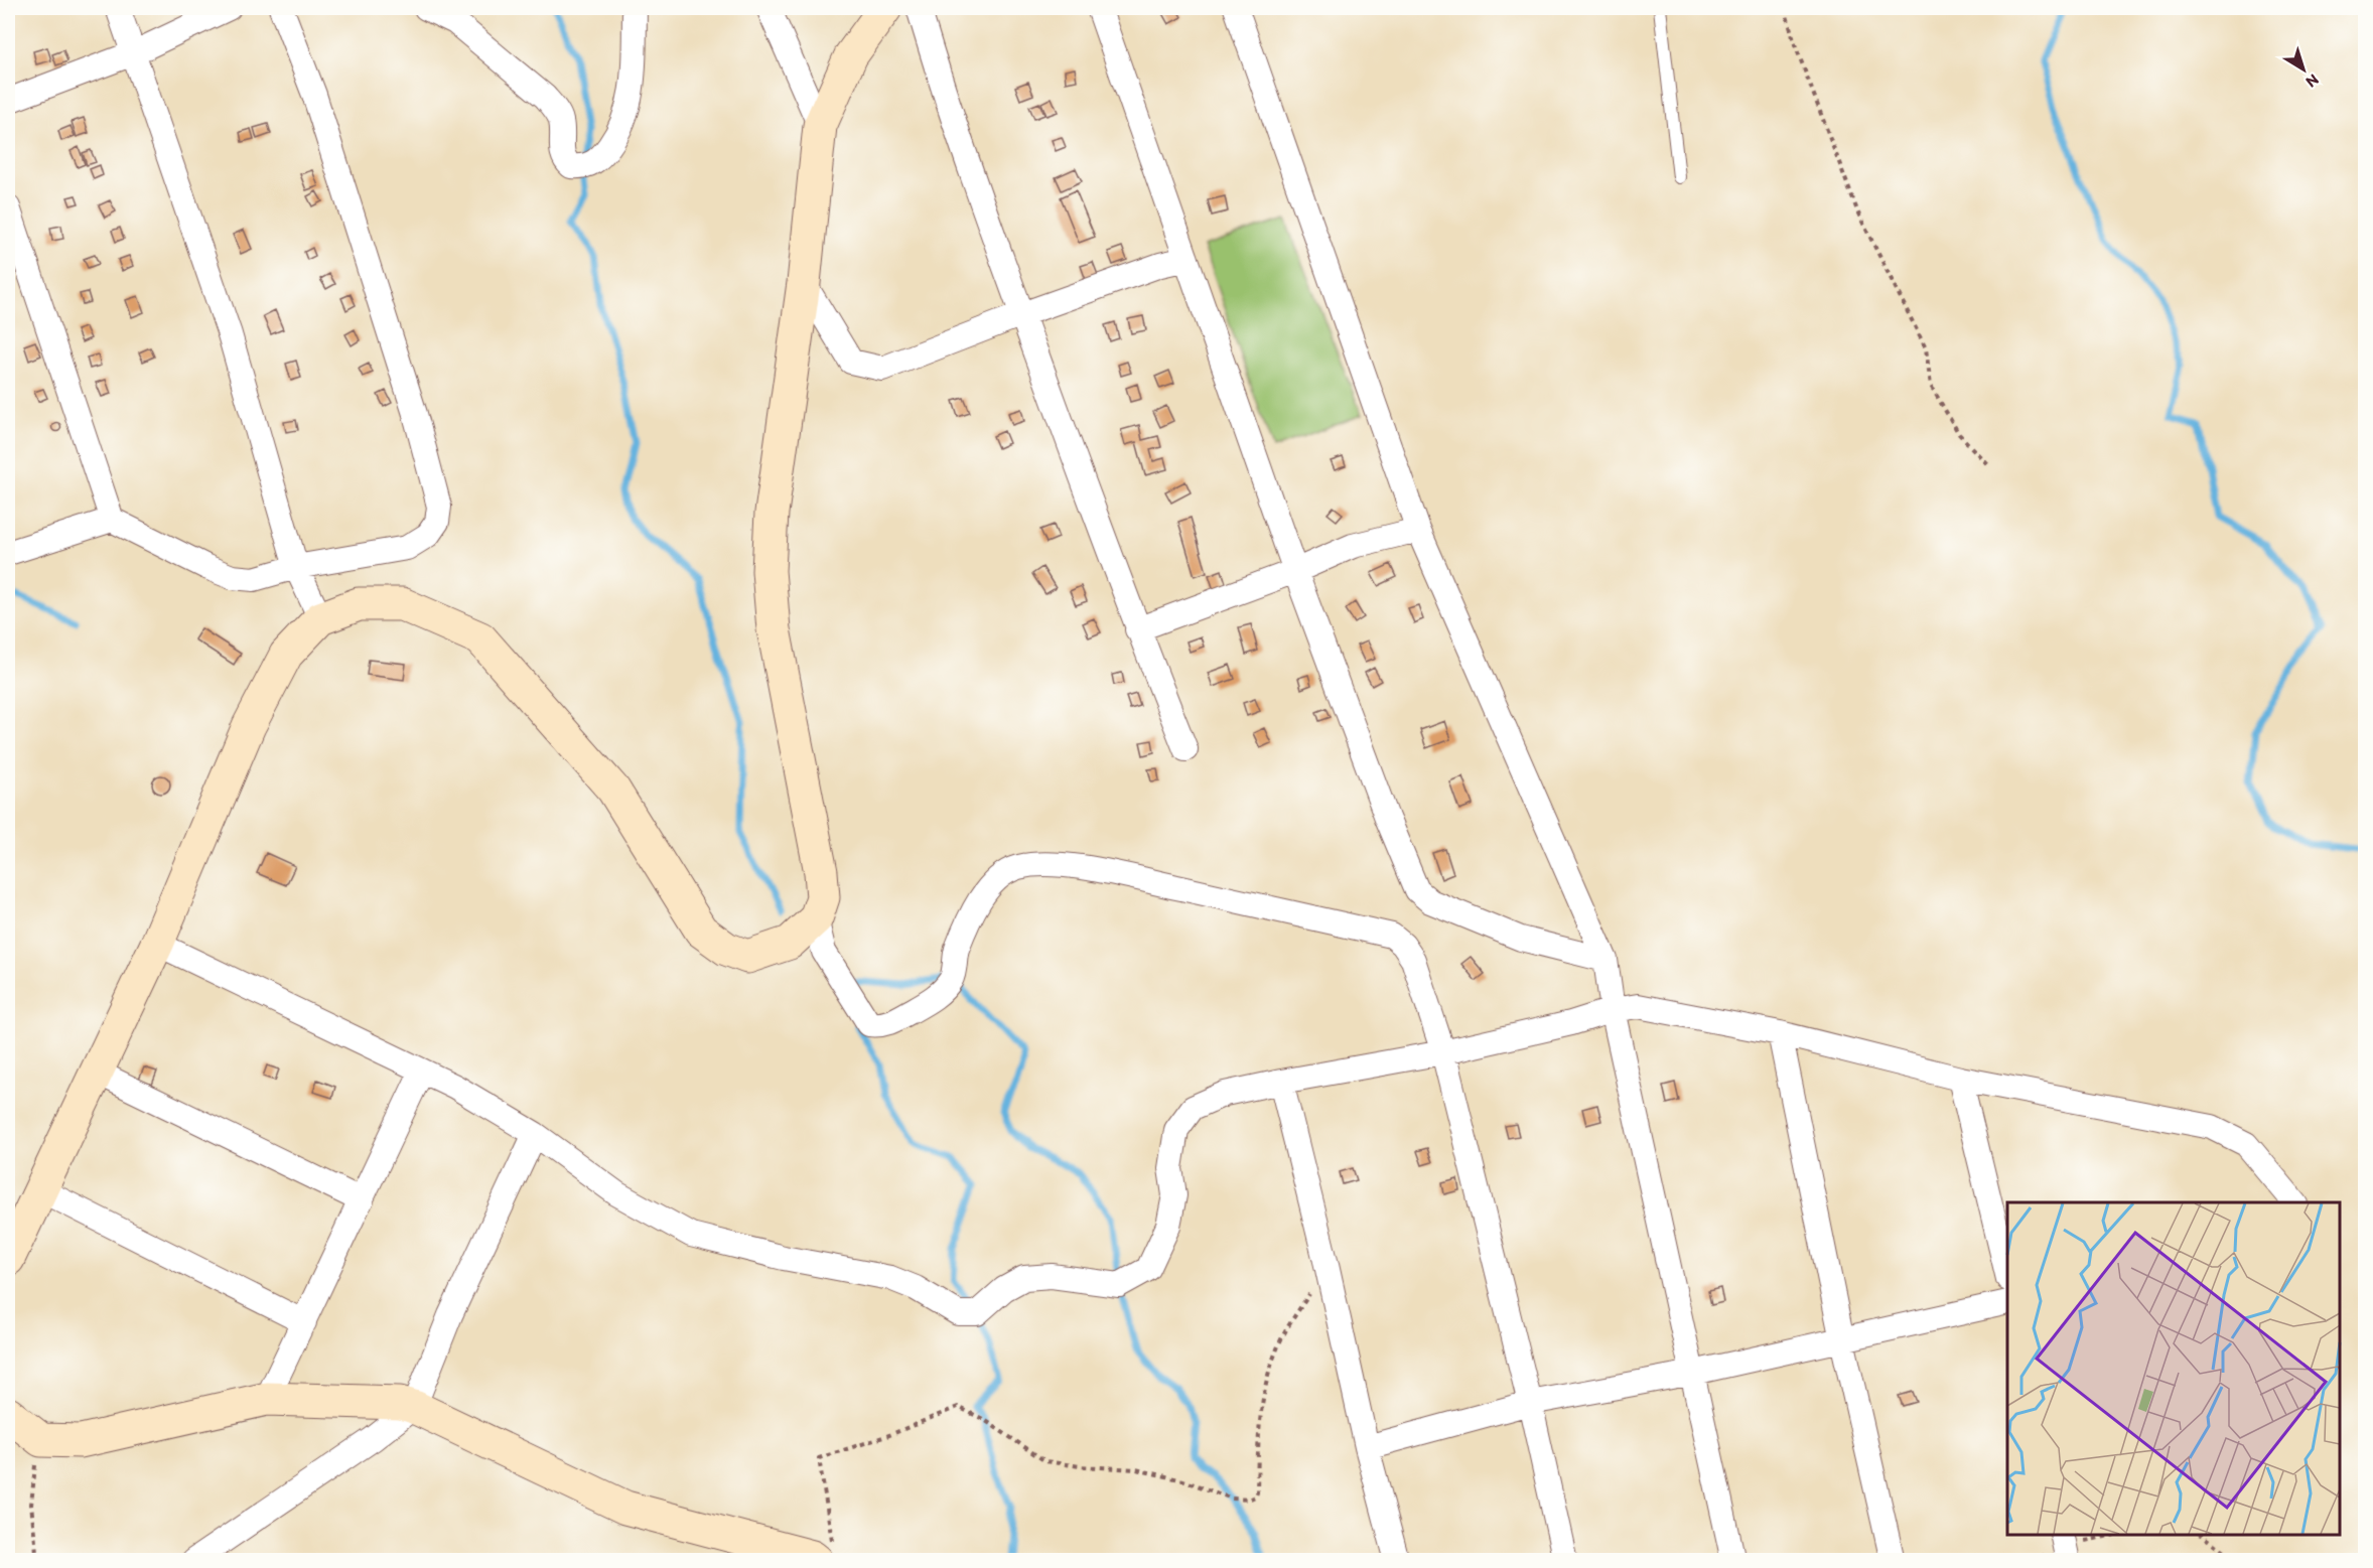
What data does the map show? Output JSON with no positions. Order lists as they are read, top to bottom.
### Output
{
  "north": "bottom right"
}
